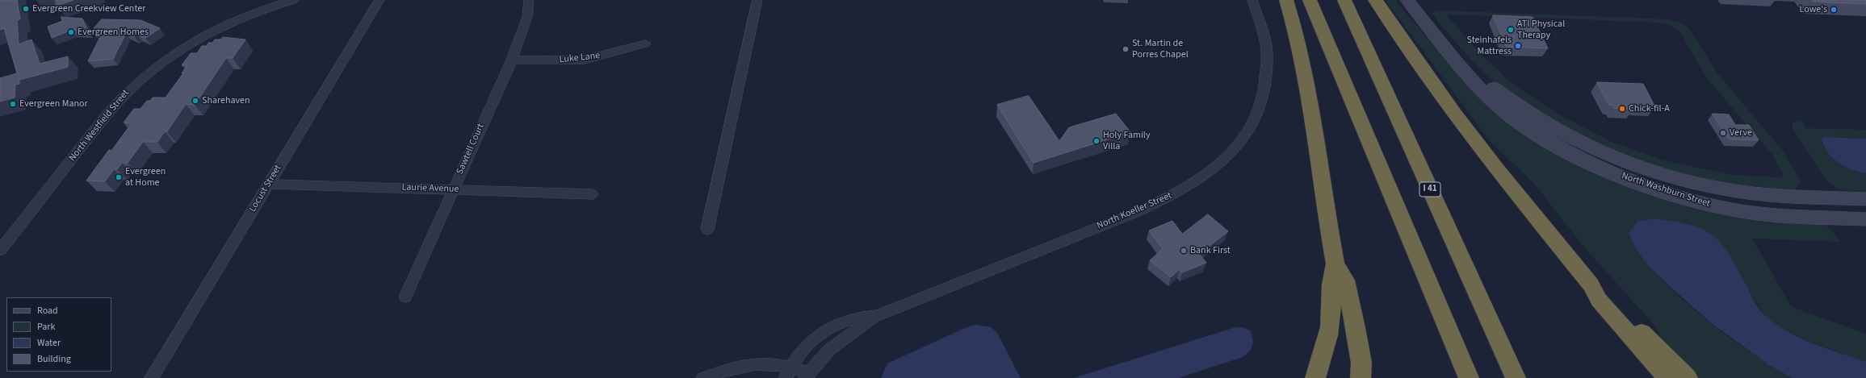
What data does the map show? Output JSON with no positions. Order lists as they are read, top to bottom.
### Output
{
  "streets": {
    "highway": ["I 41"],
    "street": [
      "Luke Lane",
      "North Westfield Street",
      "Sawtell Court",
      "Locust Street",
      "Laurie Avenue",
      "North Washburn Street",
      "North Koeller Street"
    ]
  },
  "crossings": [
    ["Luke Lane", "Sawtell Court"],
    ["Sawtell Court", "Laurie Avenue"],
    ["Locust Street", "Laurie Avenue"]
  ],
  "places": [
    "Evergreen Creekview Center",
    "Lowe's",
    "ATI Physical Therapy",
    "Evergreen Homes",
    "Steinhafels Mattress",
    "St. Martin de Porres Chapel",
    "Sharehaven",
    "Evergreen Manor",
    "Chick-fil-A",
    "Verve",
    "Holy Family Villa",
    "Evergreen at Home",
    "Bank First"
  ],
  "legend": [
    "Road",
    "Park",
    "Water",
    "Building"
  ]
}
